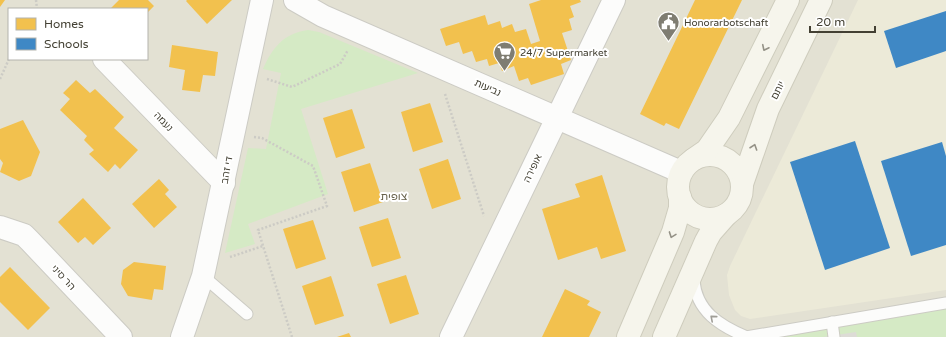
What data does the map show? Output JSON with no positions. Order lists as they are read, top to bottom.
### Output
{
  "streets": {
    "main road": ["יותם"],
    "street": [
      "נביעות",
      "נעמה",
      "אופירה",
      "די זהב",
      "הר סיני"
    ]
  },
  "crossings": [
    ["נביעות", "יותם"],
    ["נביעות", "אופירה"],
    ["נעמה", "די זהב"]
  ],
  "districts": ["צופית"],
  "places": {
    "public building": ["Honorarbotschaft"],
    "supermarket": ["24/7 Supermarket"]
  },
  "legend": ["Homes", "Schools"],
  "scale_bar": "20 m"
}
